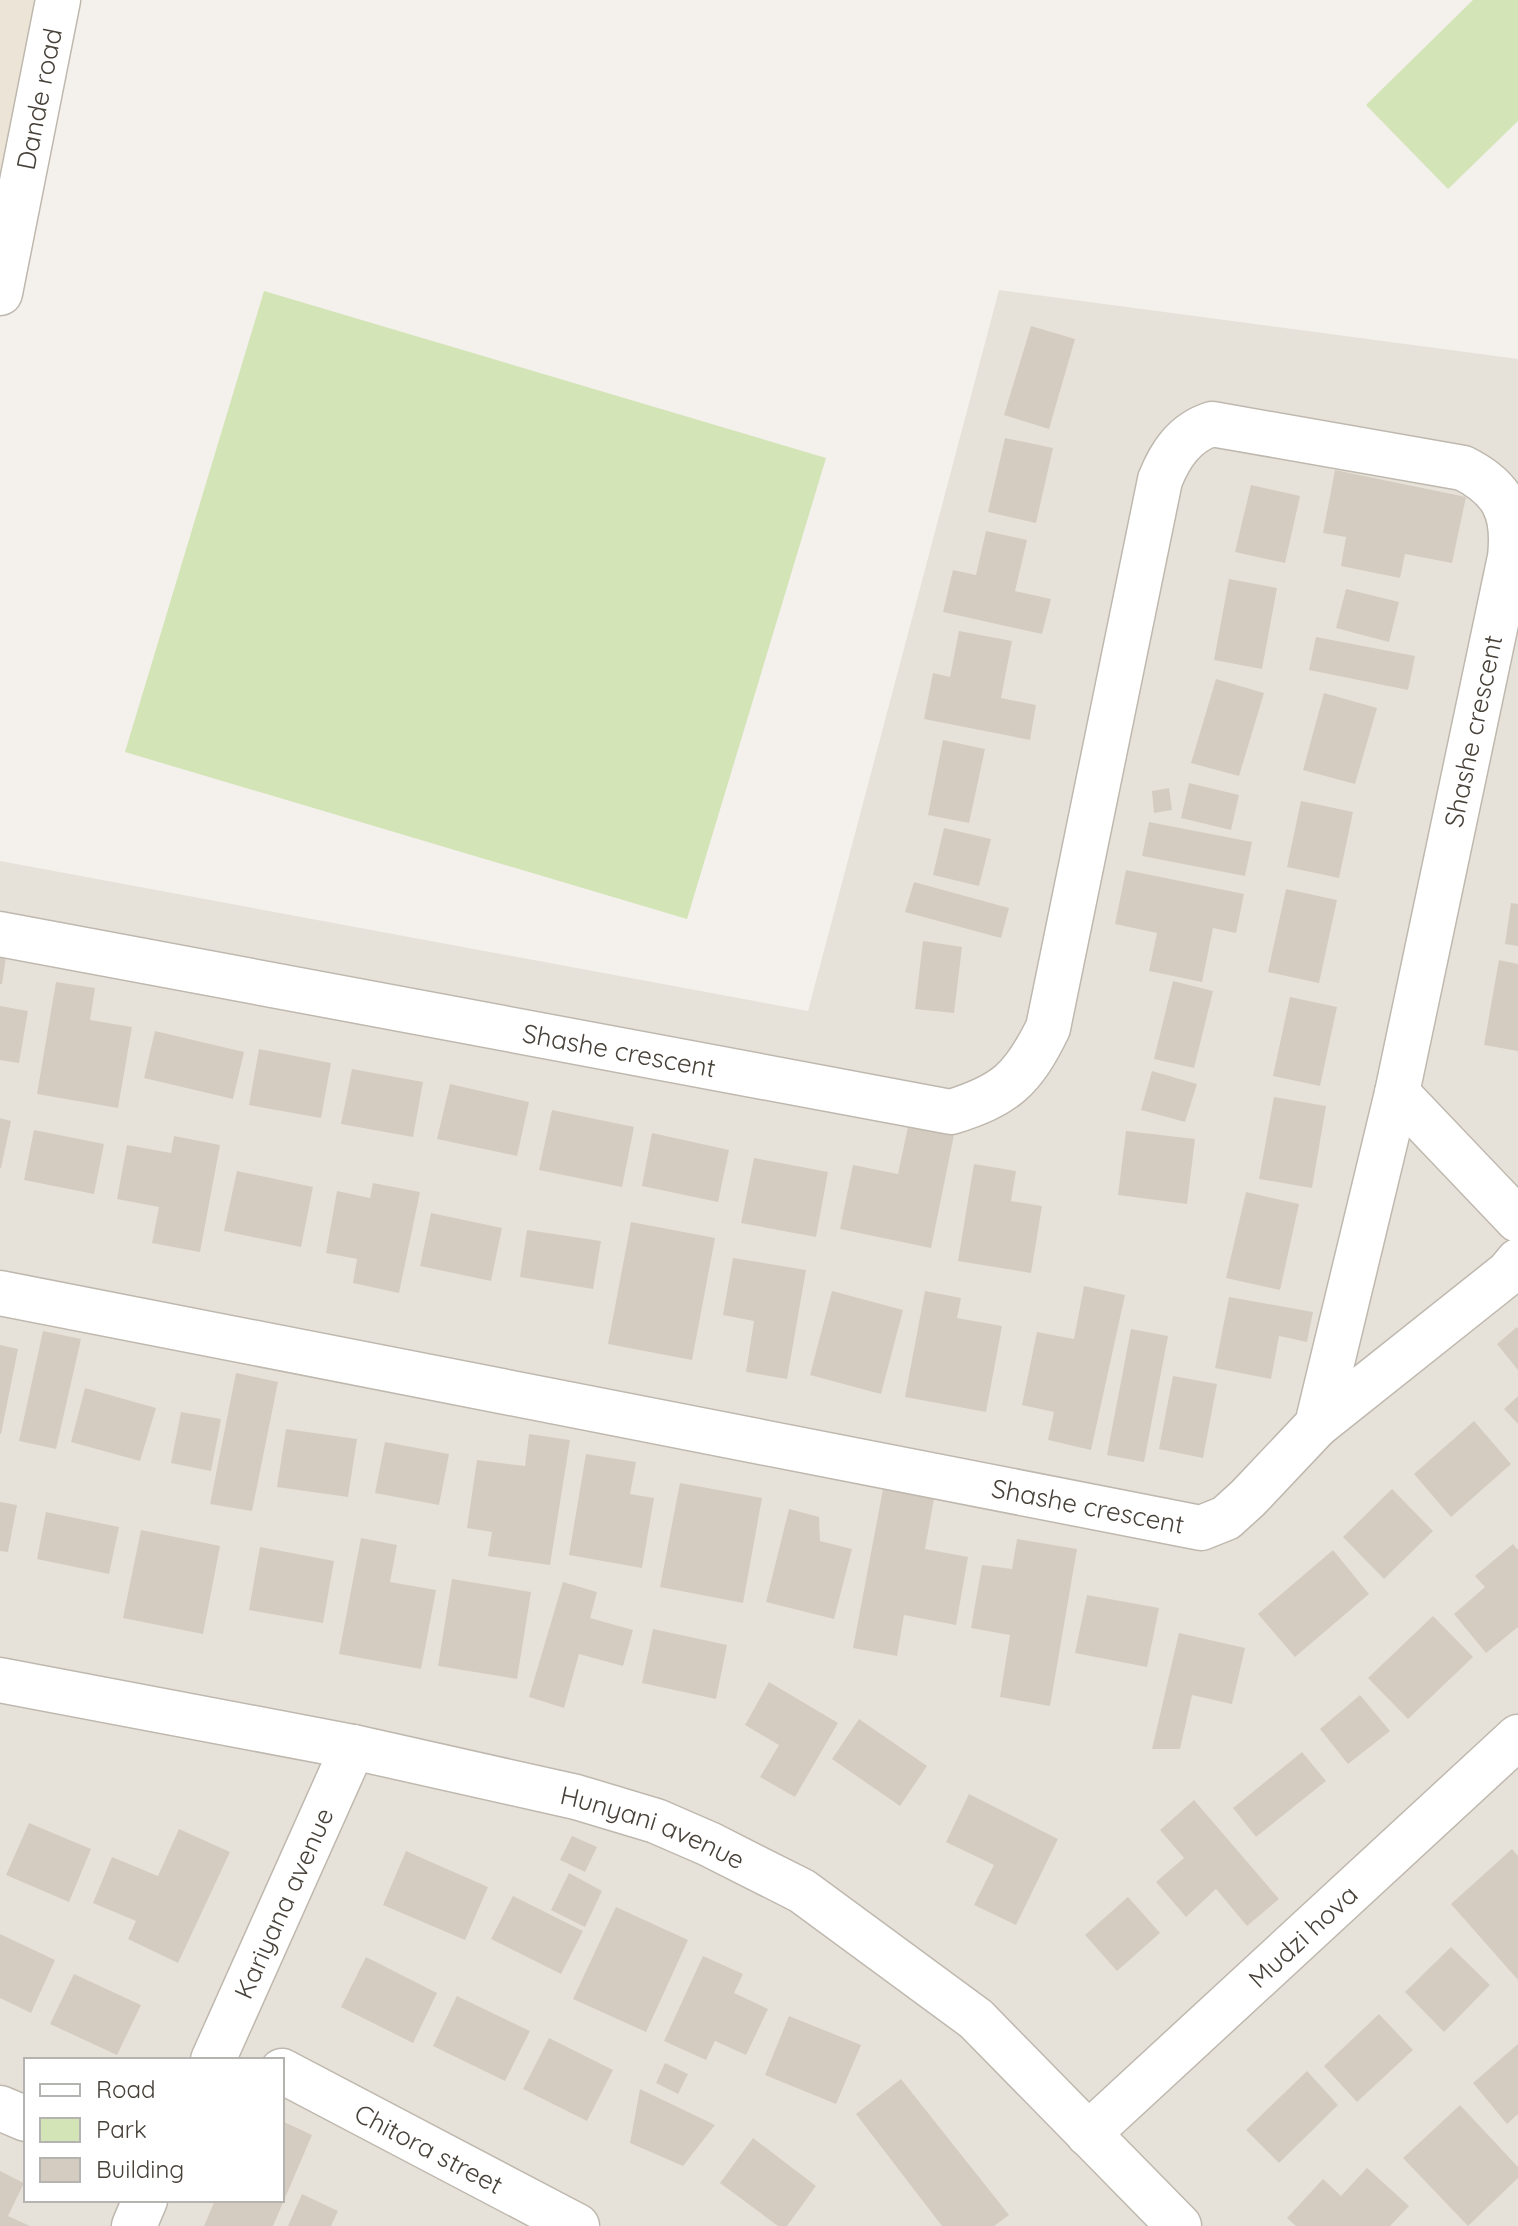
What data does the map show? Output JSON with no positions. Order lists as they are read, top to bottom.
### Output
{
  "streets": {
    "street": [
      "Dande road",
      "Shashe crescent",
      "Hunyani avenue",
      "Kariyana avenue",
      "Mudzi hova",
      "Chitora street"
    ]
  },
  "crossings": [
    ["Hunyani avenue", "Kariyana avenue"],
    ["Hunyani avenue", "Mudzi hova"]
  ],
  "legend": ["Road", "Park", "Building"]
}
